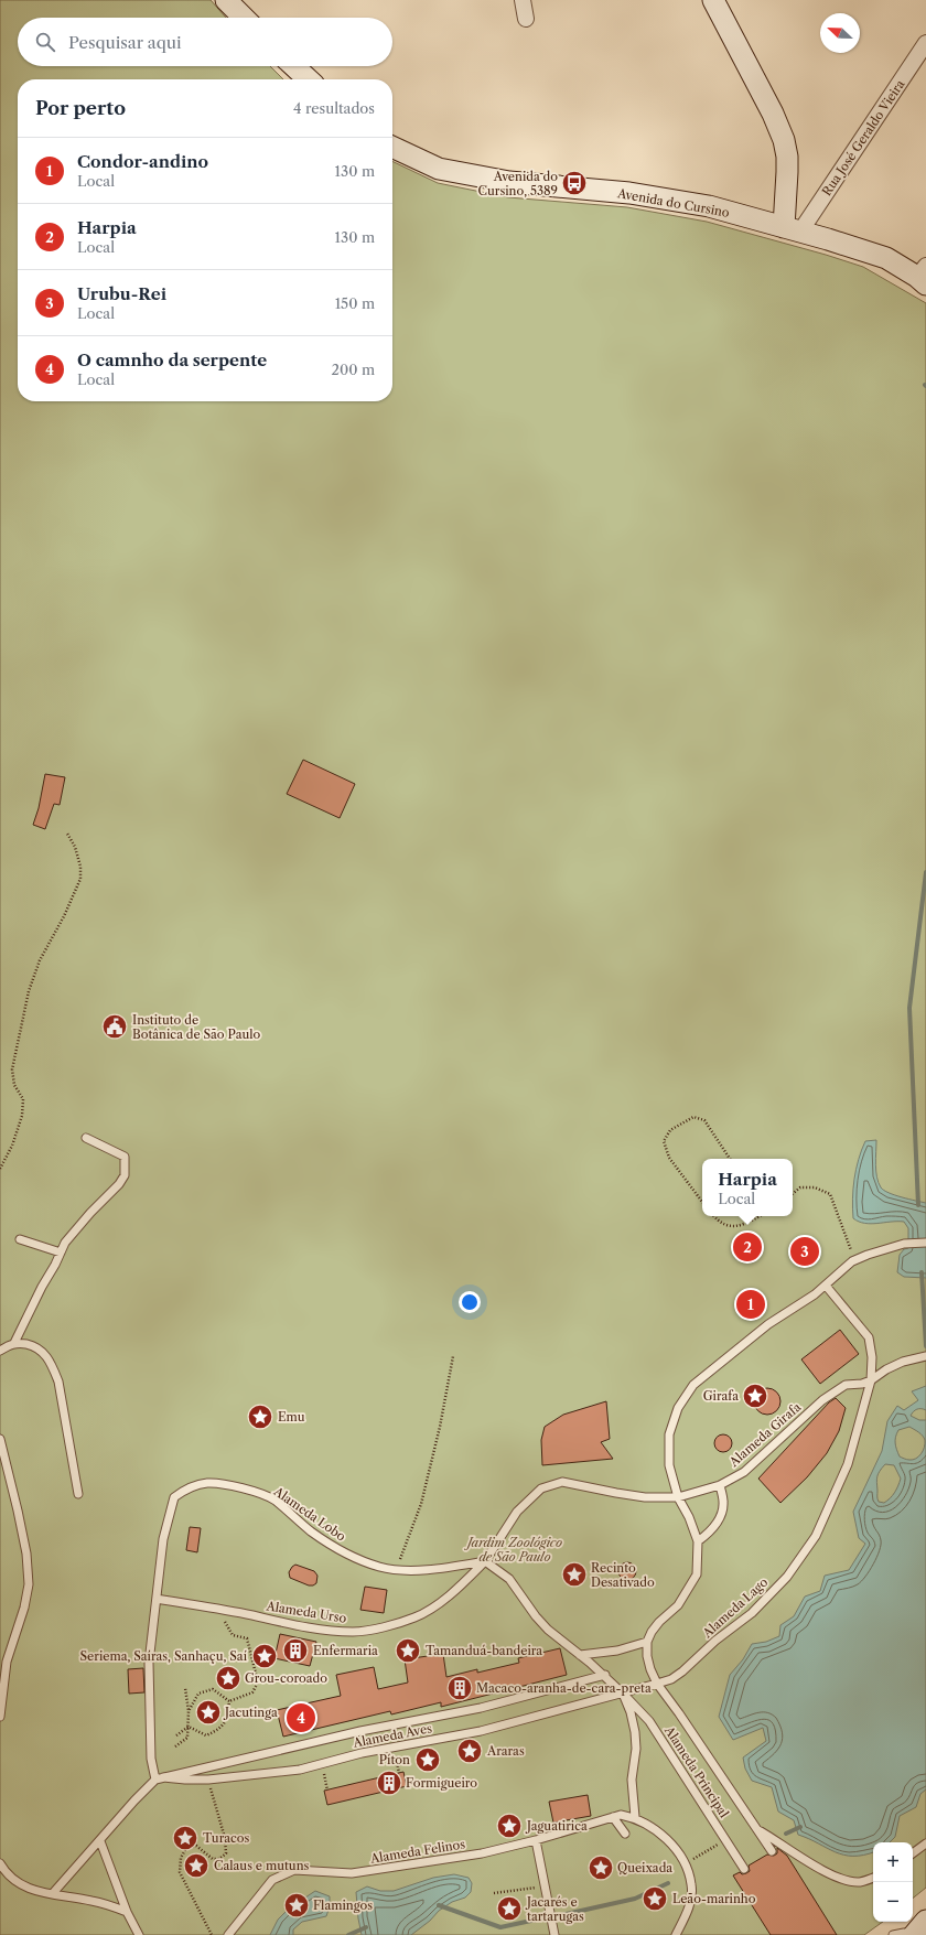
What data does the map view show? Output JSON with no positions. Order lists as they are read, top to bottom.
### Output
{
  "streets": {
    "main road": ["Avenida do Cursino"],
    "street": ["Rua José Geraldo Vieira"],
    "lane": [
      "Alameda Girafa",
      "Alameda Lobo",
      "Alameda Lago",
      "Alameda Urso",
      "Alameda Aves",
      "Alameda Principal",
      "Alameda Felinos"
    ]
  },
  "crossings": [
    ["Rua José Geraldo Vieira", "Avenida do Cursino"],
    ["Alameda Girafa", "Alameda Lago"],
    ["Alameda Girafa", "Alameda Urso"],
    ["Alameda Lobo", "Alameda Urso"],
    ["Alameda Lobo", "Alameda Aves"],
    ["Alameda Lobo", "Alameda Principal"],
    ["Alameda Lago", "Alameda Aves"],
    ["Alameda Lago", "Alameda Principal"],
    ["Alameda Urso", "Alameda Principal"],
    ["Alameda Aves", "Alameda Principal"]
  ],
  "parks": ["Jardim Zoológico de São Paulo"],
  "places": {
    "bus stop": ["Avenida do Cursino, 5389"],
    "public building": ["Instituto de Botânica de São Paulo"],
    "place": [
      "Girafa",
      "Emu",
      "Recinto Desativado",
      "Tamanduá-bandeira",
      "Seriema, Saíras, Sanhaçu, Saí",
      "Grou-coroado",
      "Jacutinga",
      "Araras",
      "Píton",
      "Jaguatirica",
      "Turacos",
      "Calaus e mutuns",
      "Queixada",
      "Leão-marinho",
      "Flamingos",
      "Jacarés e tartarugas"
    ],
    "building": ["Enfermaria", "Macaco-aranha-de-cara-preta", "Formigueiro"]
  },
  "north": "top left",
  "page": {
    "search": "Pesquisar aqui",
    "heading": ["Por perto", "4 resultados"],
    "list": [
      {
        "mark": "1",
        "name": "Condor-andino",
        "note": "Local",
        "value": "130 m"
      },
      {
        "mark": "2",
        "name": "Harpia",
        "note": "Local",
        "value": "130 m"
      },
      {
        "mark": "3",
        "name": "Urubu-Rei",
        "note": "Local",
        "value": "150 m"
      },
      {
        "mark": "4",
        "name": "O camnho da serpente",
        "note": "Local",
        "value": "200 m"
      }
    ],
    "popup": ["Harpia", "Local"],
    "pins": [
      "2",
      "3",
      "1",
      "4"
    ],
    "map_buttons": ["+", "−"]
  }
}
